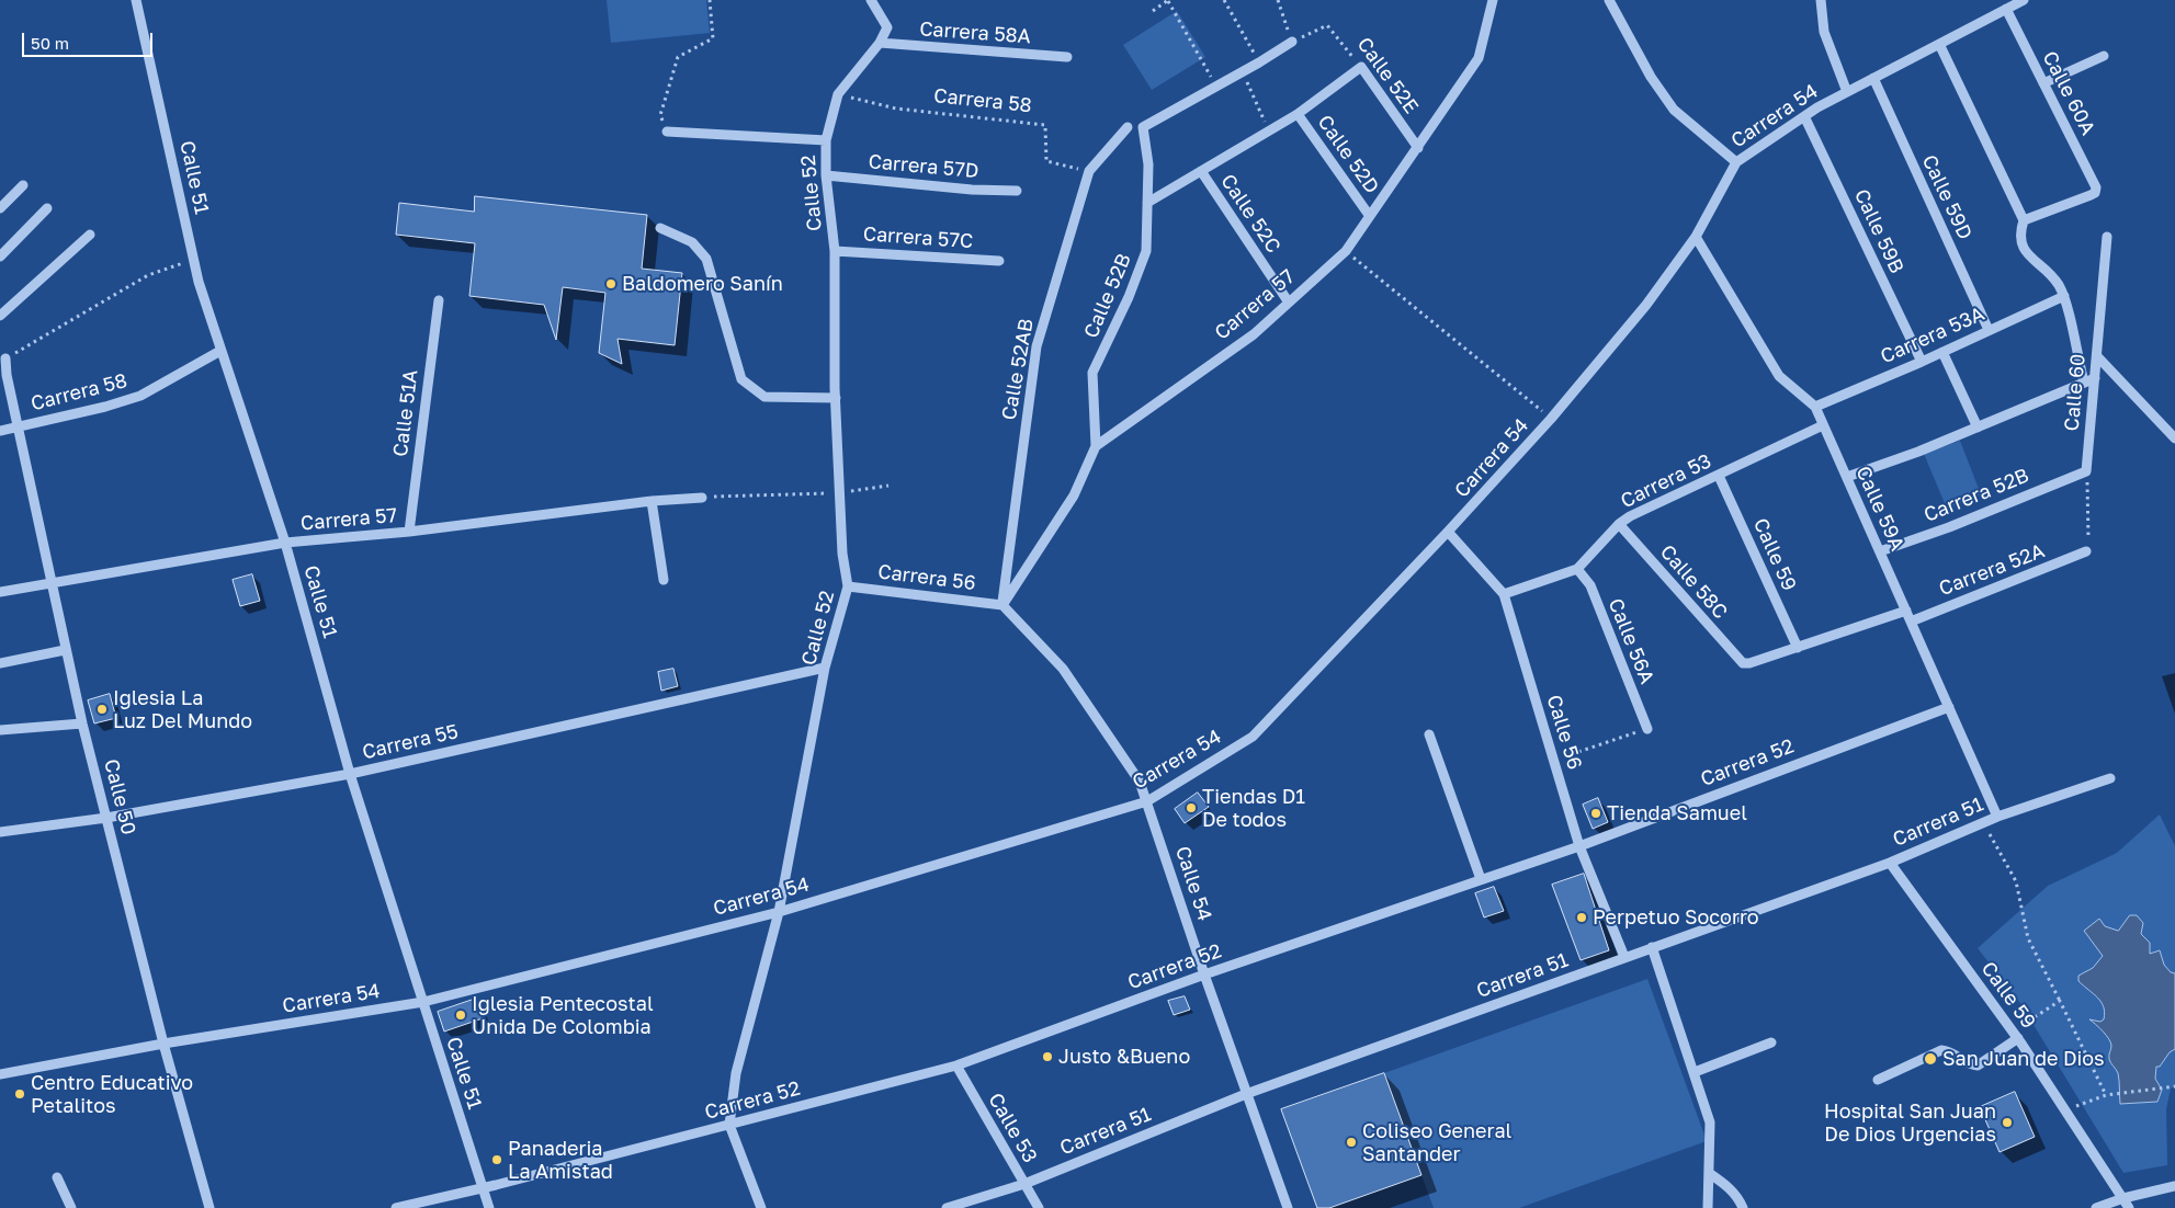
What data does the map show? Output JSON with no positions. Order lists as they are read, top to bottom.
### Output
{
  "streets": {
    "street": [
      "Carrera 58A",
      "Calle 52E",
      "Calle 60A",
      "Carrera 58",
      "Carrera 54",
      "Calle 52D",
      "Carrera 57D",
      "Calle 51",
      "Calle 52",
      "Calle 59D",
      "Calle 52C",
      "Calle 59B",
      "Carrera 57C",
      "Calle 52B",
      "Carrera 57",
      "Carrera 53A",
      "Calle 52AB",
      "Calle 60",
      "Calle 51A",
      "Carrera 53",
      "Carrera 52B",
      "Calle 59A",
      "Calle 59",
      "Carrera 52A",
      "Carrera 56",
      "Calle 58C",
      "Calle 56A",
      "Calle 56",
      "Carrera 55",
      "Carrera 52",
      "Calle 50",
      "Carrera 51",
      "Calle 54",
      "Calle 53"
    ]
  },
  "crossings": [
    ["Carrera 58A", "Calle 52"],
    ["Calle 52E", "Carrera 57"],
    ["Calle 60A", "Carrera 54"],
    ["Carrera 58", "Calle 51"],
    ["Carrera 58", "Calle 52"],
    ["Carrera 58", "Calle 52AB"],
    ["Carrera 58", "Calle 50"],
    ["Carrera 54", "Calle 51"],
    ["Carrera 54", "Calle 52"],
    ["Carrera 54", "Calle 59D"],
    ["Carrera 54", "Calle 59B"],
    ["Carrera 54", "Calle 59A"],
    ["Carrera 54", "Calle 56"],
    ["Carrera 54", "Calle 50"],
    ["Carrera 54", "Calle 54"],
    ["Calle 52D", "Carrera 57"],
    ["Carrera 57D", "Calle 52"],
    ["Calle 51", "Carrera 57"],
    ["Calle 51", "Carrera 55"],
    ["Calle 51", "Carrera 52"],
    ["Calle 52", "Carrera 57C"],
    ["Calle 52", "Carrera 56"],
    ["Calle 52", "Carrera 55"],
    ["Calle 52", "Carrera 52"],
    ["Calle 59D", "Carrera 53A"],
    ["Calle 52C", "Carrera 57"],
    ["Calle 59B", "Carrera 53A"],
    ["Calle 52B", "Carrera 57"],
    ["Carrera 57", "Calle 51A"],
    ["Carrera 57", "Calle 50"],
    ["Carrera 53A", "Calle 59A"],
    ["Calle 52AB", "Carrera 56"],
    ["Calle 52AB", "Calle 54"],
    ["Calle 60", "Carrera 52B"],
    ["Carrera 53", "Calle 59A"],
    ["Carrera 53", "Calle 59"],
    ["Carrera 53", "Calle 58C"],
    ["Carrera 53", "Calle 56A"],
    ["Carrera 53", "Calle 56"],
    ["Carrera 52B", "Calle 59A"],
    ["Calle 59A", "Carrera 52A"],
    ["Calle 59A", "Carrera 52"],
    ["Calle 59A", "Carrera 51"],
    ["Calle 59", "Calle 58C"],
    ["Calle 59", "Carrera 51"],
    ["Carrera 56", "Calle 54"],
    ["Calle 56", "Carrera 52"],
    ["Calle 56", "Carrera 51"],
    ["Carrera 55", "Calle 50"],
    ["Carrera 52", "Calle 54"],
    ["Carrera 52", "Calle 53"],
    ["Carrera 51", "Calle 54"],
    ["Carrera 51", "Calle 53"]
  ],
  "places": [
    "Baldomero Sanín",
    "Iglesia La Luz Del Mundo",
    "Tiendas D1 De todos",
    "Tienda Samuel",
    "Perpetuo Socorro",
    "Iglesia Pentecostal Unida De Colombia",
    "Justo &Bueno",
    "San Juan de Dios",
    "Centro Educativo Petalitos",
    "Hospital San Juan De Dios Urgencias",
    "Coliseo General Santander",
    "Panaderia La Amistad"
  ],
  "scale_bar": "50 m"
}
